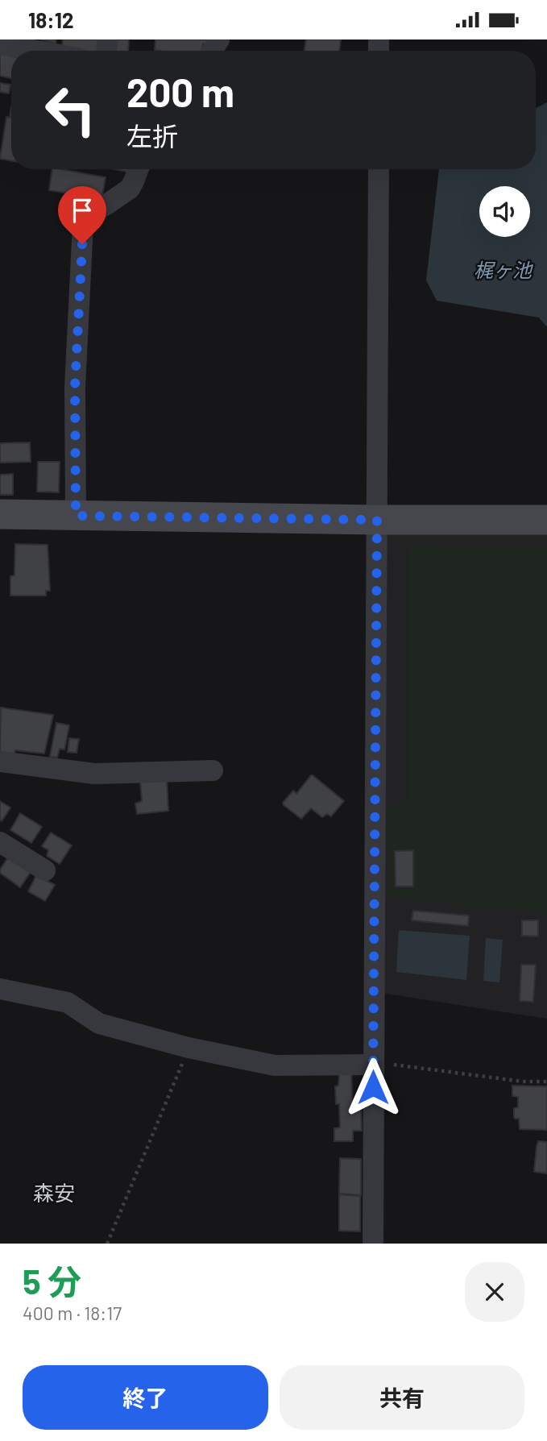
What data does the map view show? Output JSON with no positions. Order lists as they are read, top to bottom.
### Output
{
  "districts": ["森安"],
  "water": ["梶ヶ池"],
  "page": {
    "status": "18:12",
    "turn": ["200 m", "左折"],
    "heading": ["5 分", "400 m · 18:17"],
    "buttons": ["終了", "共有"]
  }
}
